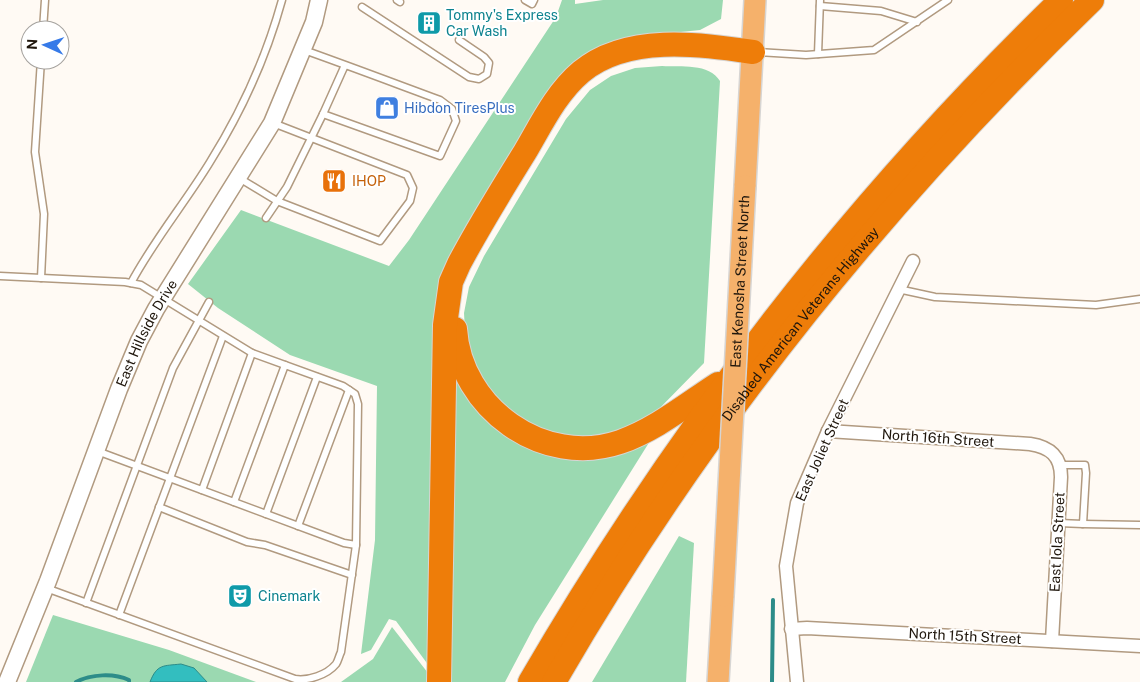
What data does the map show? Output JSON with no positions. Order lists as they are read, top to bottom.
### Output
{
  "streets": {
    "highway": ["Disabled American Veterans Highway"],
    "main road": ["East Kenosha Street North"],
    "street": [
      "East Hillside Drive",
      "North 16th Street",
      "East Joliet Street",
      "East Iola Street",
      "North 15th Street"
    ]
  },
  "crossings": [
    ["North 16th Street", "East Joliet Street"],
    ["North 16th Street", "East Iola Street"],
    ["East Joliet Street", "North 15th Street"],
    ["East Iola Street", "North 15th Street"]
  ],
  "places": {
    "building": ["Tommy's Express Car Wash"],
    "shop": ["Hibdon TiresPlus"],
    "restaurant": ["IHOP"],
    "theatre": ["Cinemark"]
  },
  "north": "left"
}
